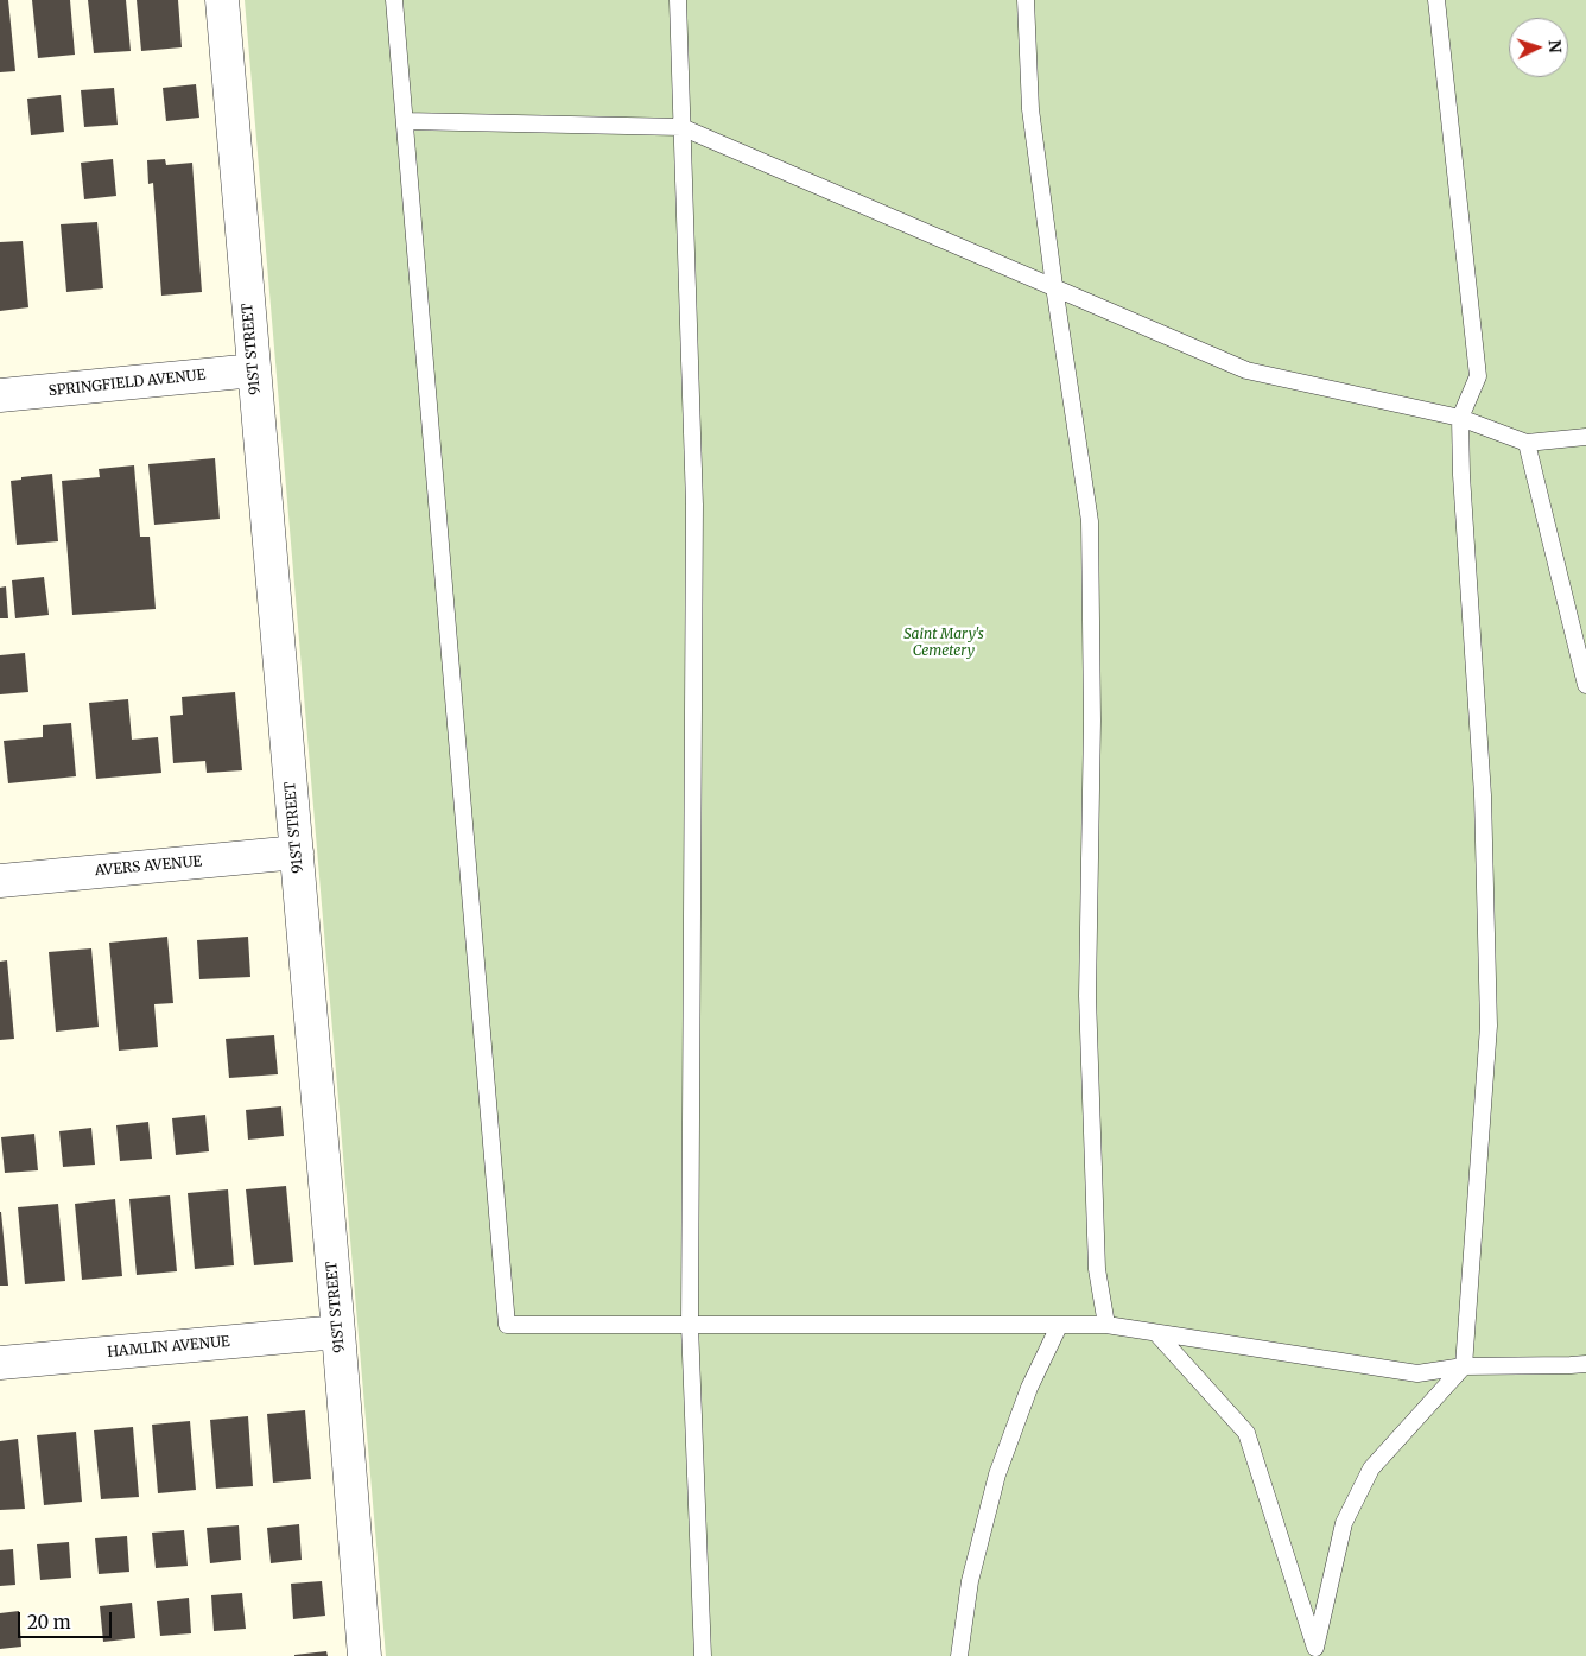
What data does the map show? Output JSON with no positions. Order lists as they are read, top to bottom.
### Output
{
  "streets": {
    "street": [
      "91ST STREET",
      "SPRINGFIELD AVENUE",
      "AVERS AVENUE",
      "HAMLIN AVENUE"
    ]
  },
  "crossings": [
    ["91ST STREET", "SPRINGFIELD AVENUE"],
    ["91ST STREET", "AVERS AVENUE"],
    ["91ST STREET", "HAMLIN AVENUE"]
  ],
  "parks": ["Saint Mary's Cemetery"],
  "scale_bar": "20 m",
  "north": "right"
}
